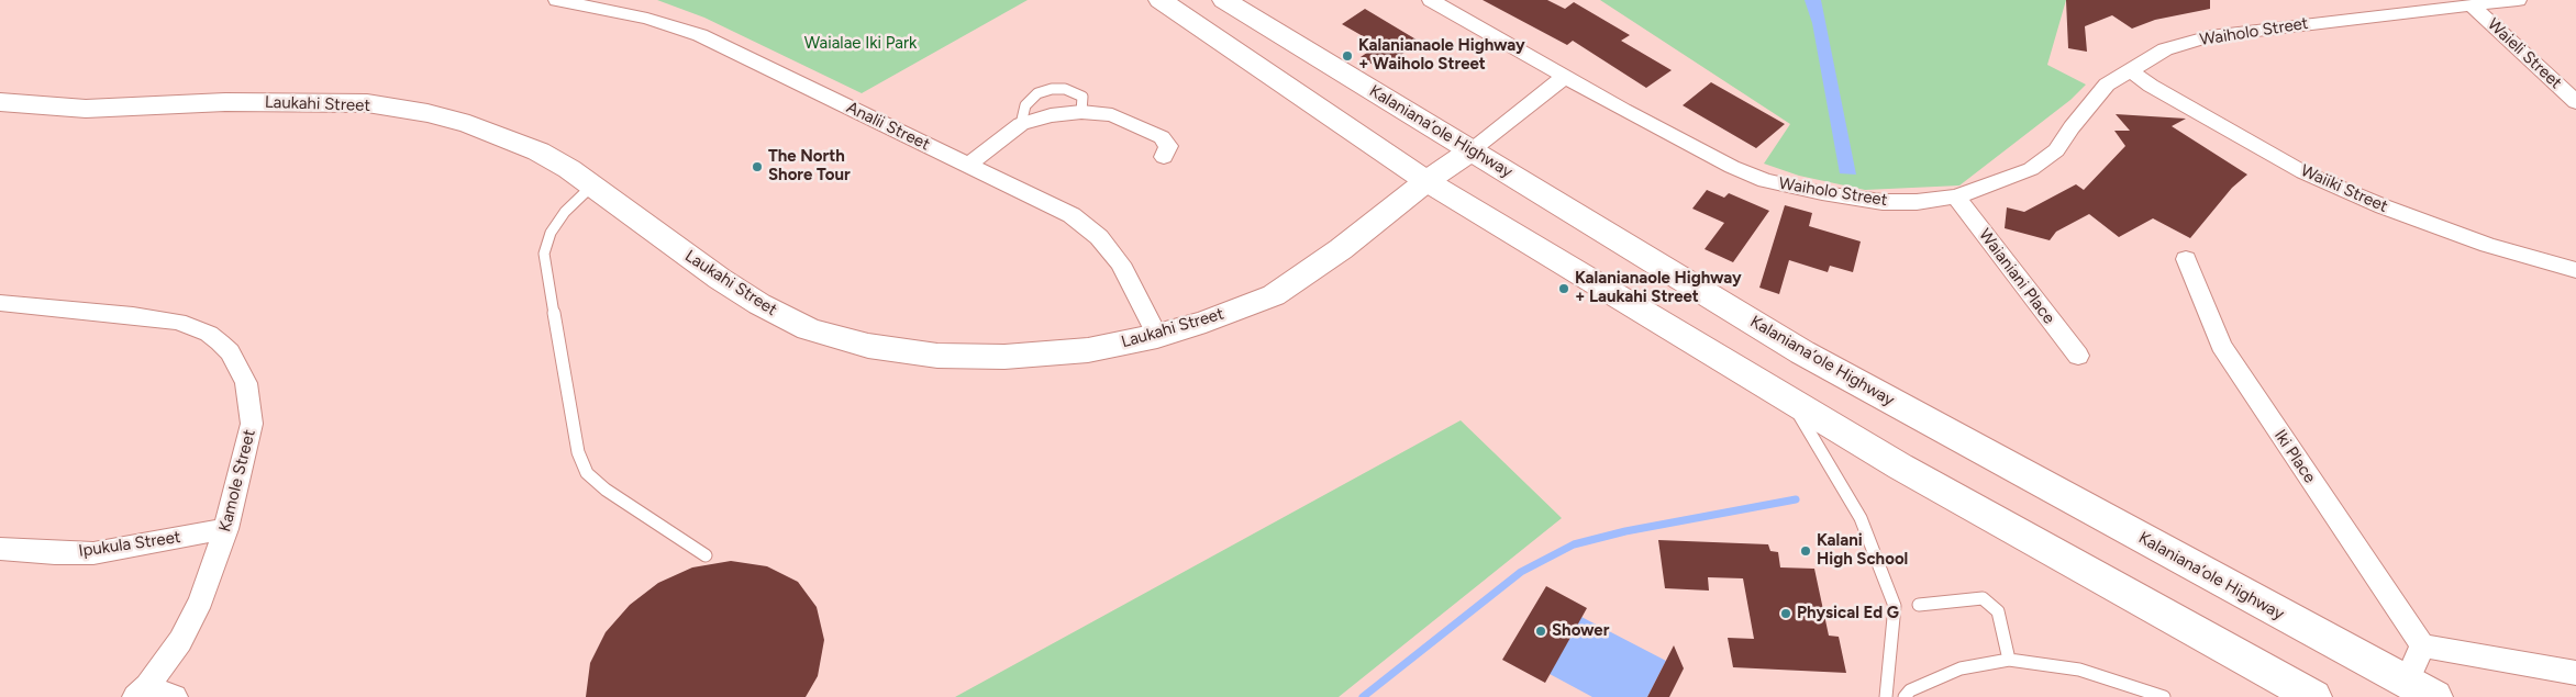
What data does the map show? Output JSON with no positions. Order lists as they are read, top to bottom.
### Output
{
  "streets": {
    "main road": ["Laukahi Street", "Kalaniana’ole Highway"],
    "street": [
      "Waiholo Street",
      "Waieli Street",
      "Analii Street",
      "Waiiki Street",
      "Waianiani Place",
      "Iki Place",
      "Kamole Street",
      "Ipukula Street"
    ]
  },
  "crossings": [
    ["Waiholo Street", "Waieli Street"],
    ["Waiholo Street", "Waiiki Street"],
    ["Waiholo Street", "Waianiani Place"],
    ["Laukahi Street", "Analii Street"],
    ["Laukahi Street", "Kalaniana’ole Highway"],
    ["Kamole Street", "Ipukula Street"]
  ],
  "parks": ["Waialae Iki Park"],
  "places": [
    "Kalanianaole Highway + Waiholo Street",
    "The North Shore Tour",
    "Kalanianaole Highway + Laukahi Street",
    "Kalani High School",
    "Physical Ed G",
    "Shower"
  ]
}
